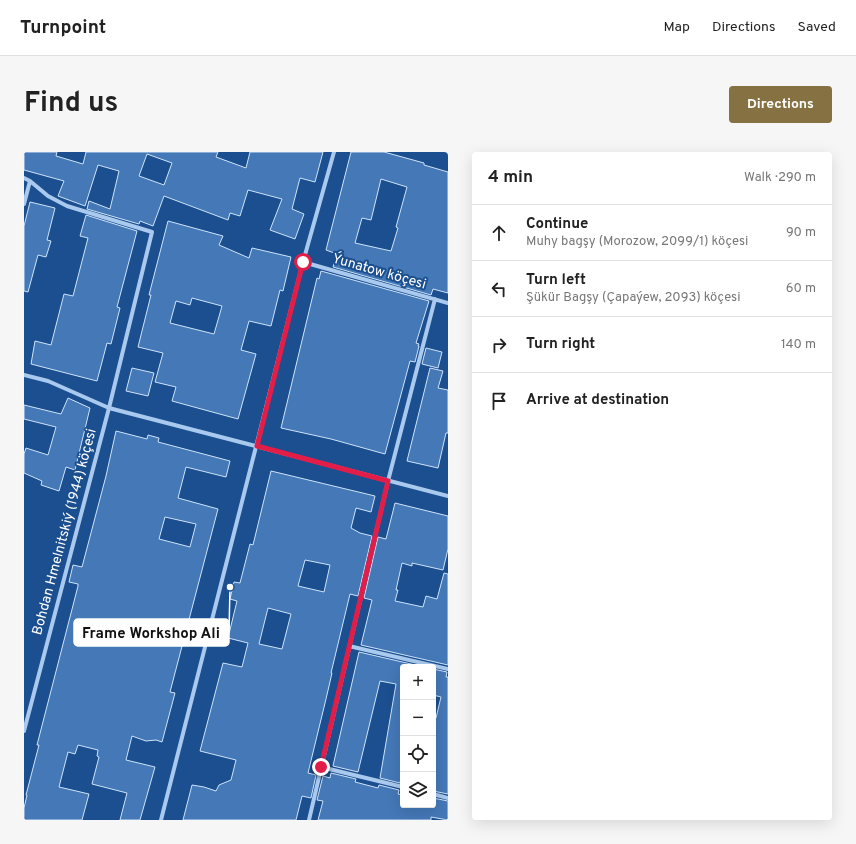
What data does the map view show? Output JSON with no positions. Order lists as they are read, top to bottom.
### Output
{
  "streets": {
    "street": ["Ýunatow köçesi", "Bohdan Hmelnitskiý (1944) köçesi"]
  },
  "places": ["Frame Workshop Ali"],
  "page": {
    "header": "Turnpoint",
    "nav": ["Map", "Directions", "Saved"],
    "title": "Find us",
    "buttons": "Directions",
    "heading": ["4 min", "Walk · 290 m"],
    "list": [
      ["Continue", "Muhy bagşy (Morozow, 2099/1) köçesi", "90 m"],
      ["Turn left", "Şükür Bagşy (Çapaýew, 2093) köçesi", "60 m"],
      ["Turn right", "140 m"],
      "Arrive at destination"
    ],
    "map_buttons": ["+", "−"]
  }
}
